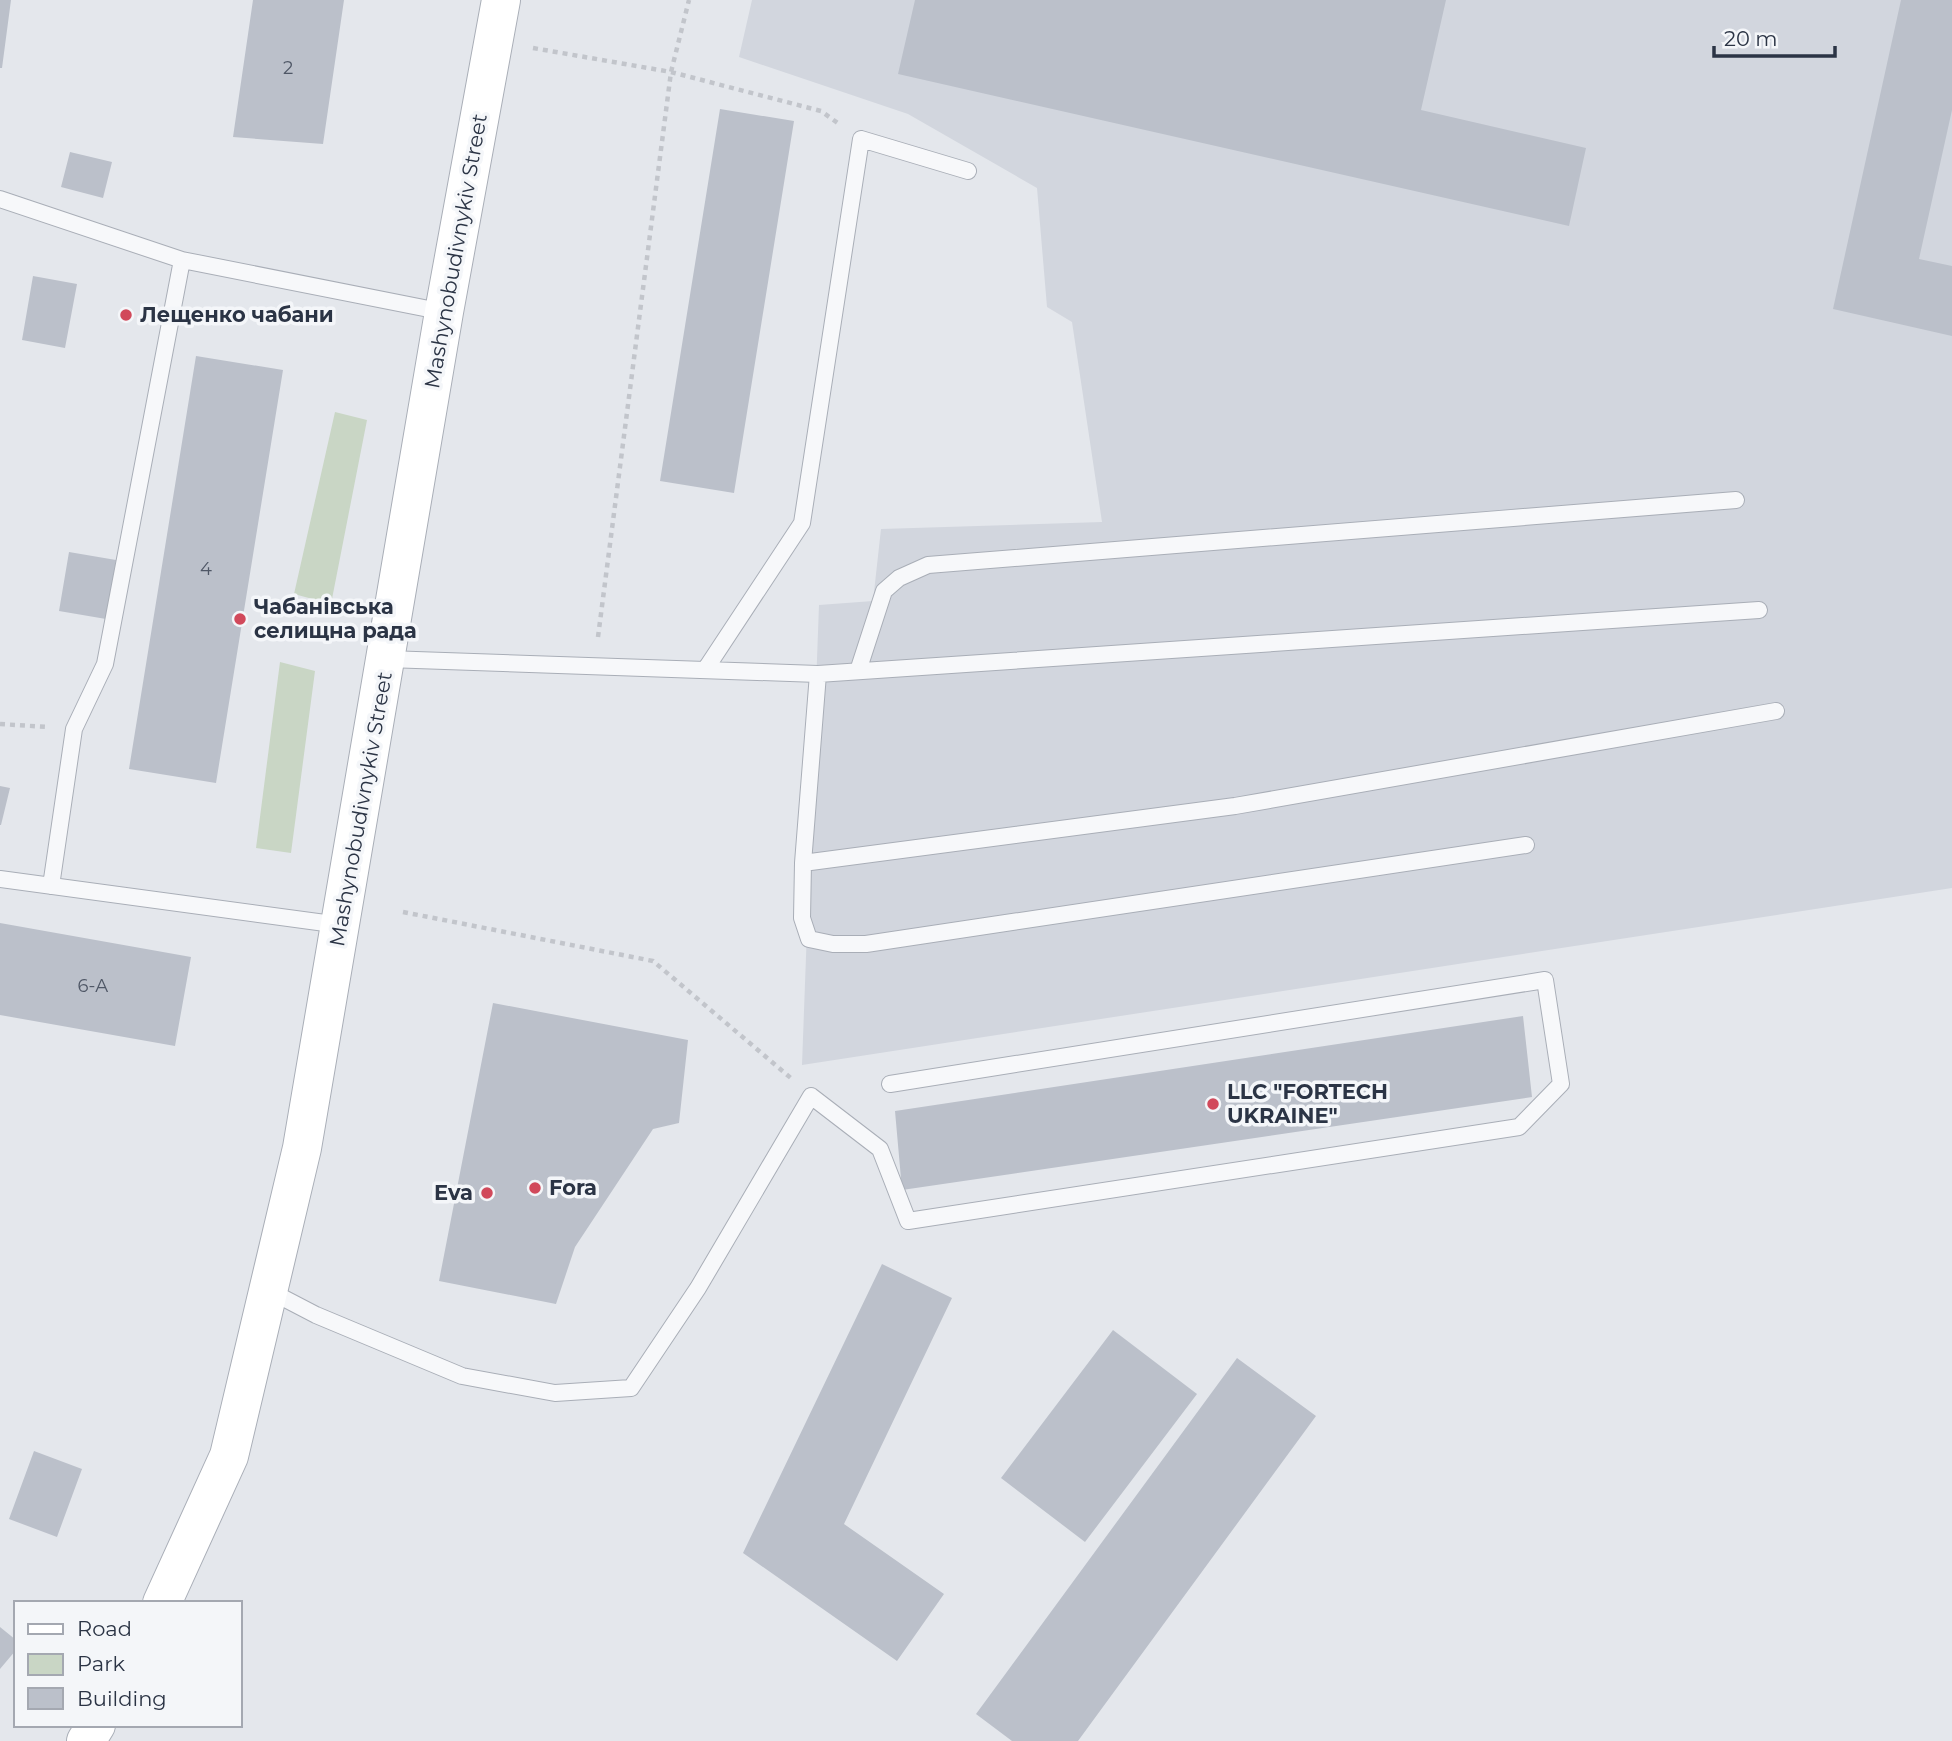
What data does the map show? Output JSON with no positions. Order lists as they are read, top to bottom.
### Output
{
  "streets": {
    "street": ["Mashynobudivnykiv Street"]
  },
  "places": [
    "Лещенко чабани",
    "Чабанівська селищна рада",
    "LLC \"FORTECH UKRAINE\"",
    "Fora",
    "Eva"
  ],
  "house_numbers": ["2", "4", "6-А"],
  "legend": ["Road", "Park", "Building"],
  "scale_bar": "20 m"
}
